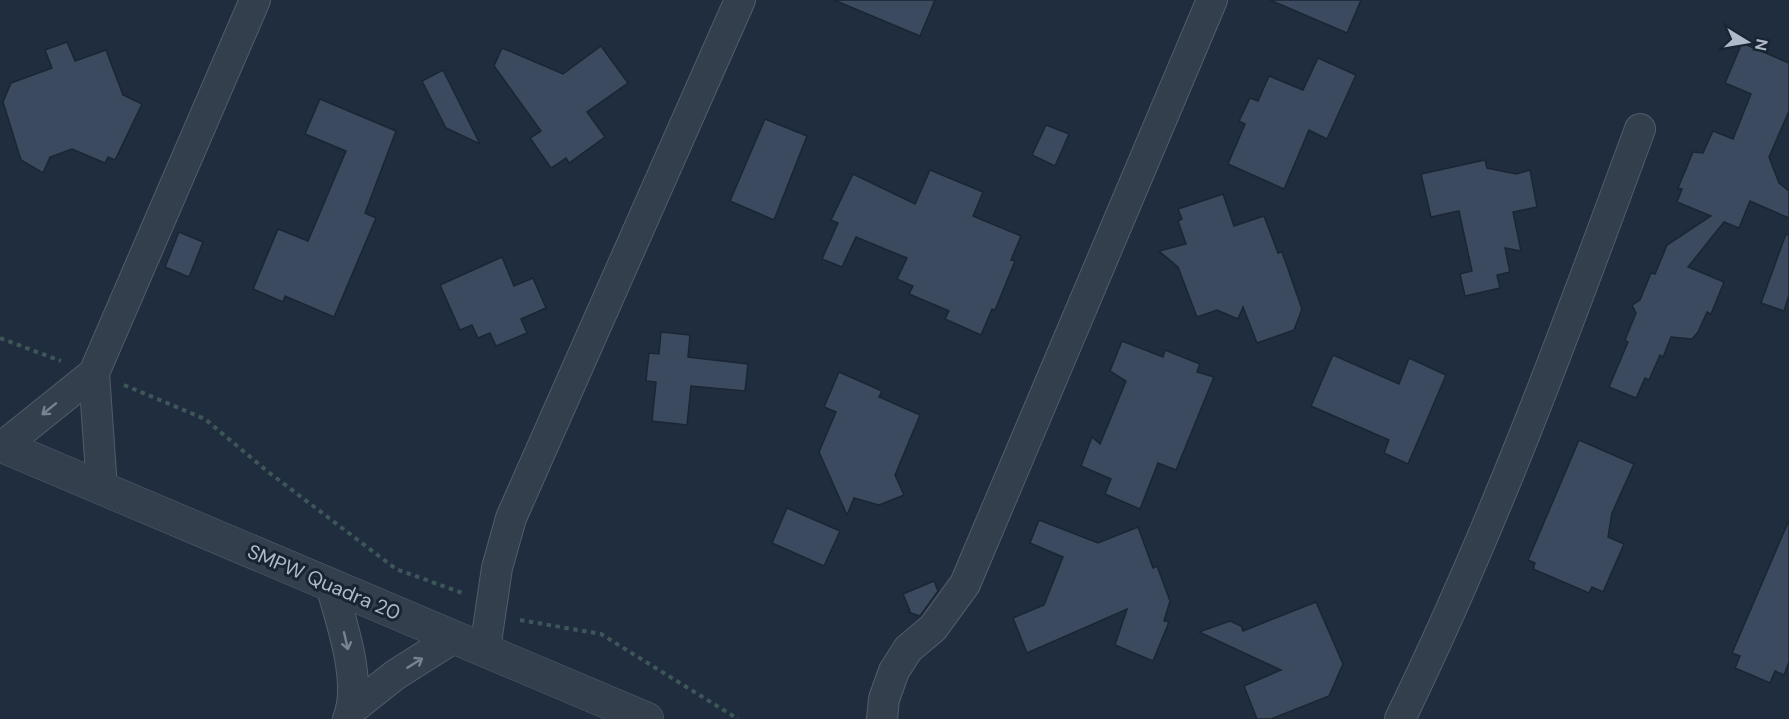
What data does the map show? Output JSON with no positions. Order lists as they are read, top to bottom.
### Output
{
  "streets": {
    "street": ["SMPW Quadra 20"]
  },
  "north": "right"
}
